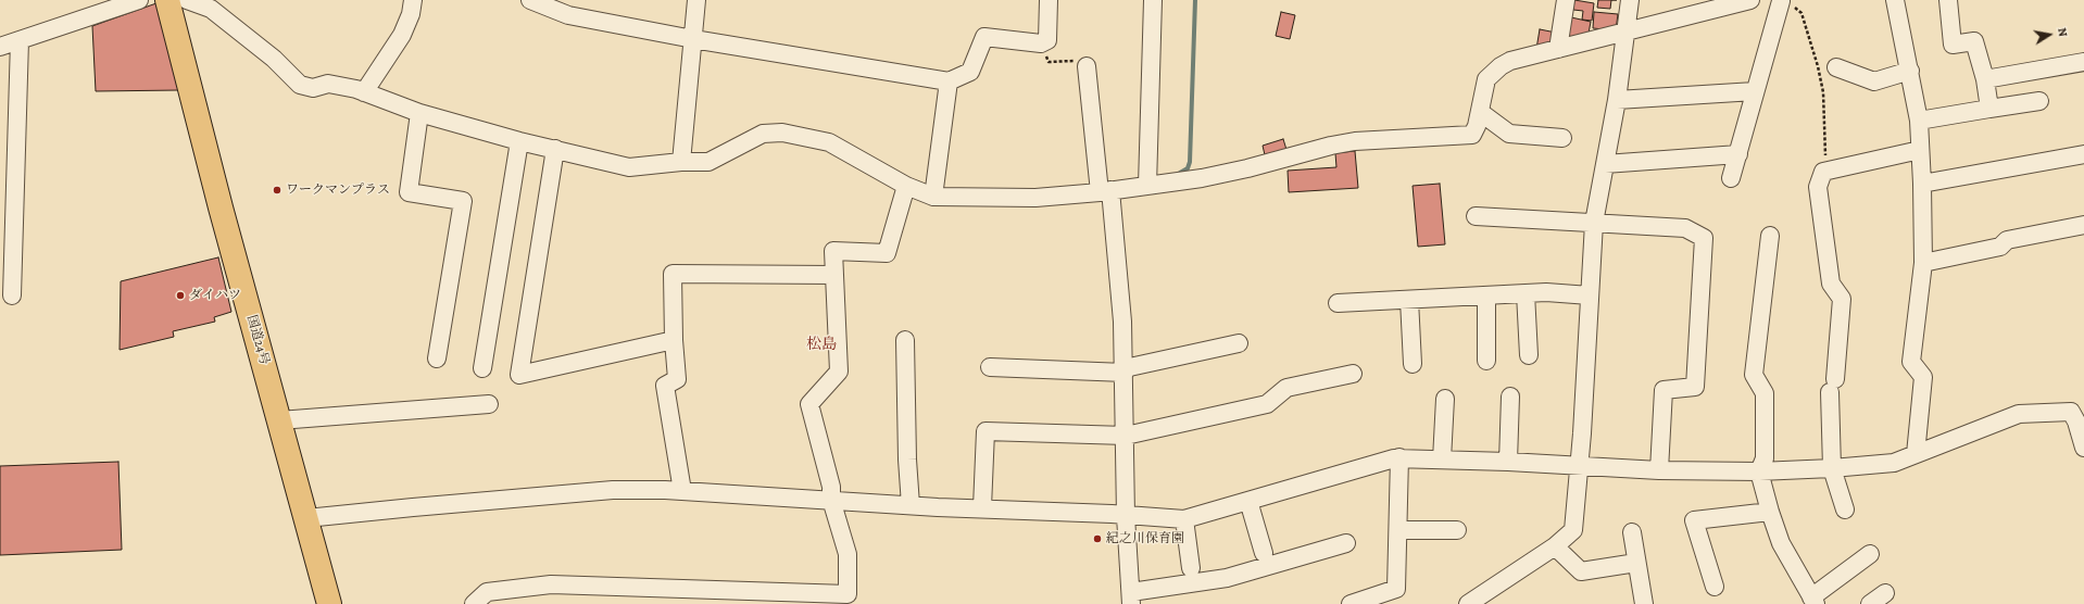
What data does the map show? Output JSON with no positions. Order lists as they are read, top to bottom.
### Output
{
  "streets": {
    "highway": ["国道24号"]
  },
  "districts": ["松島"],
  "places": ["ワークマンプラス", "ダイハツ", "紀之川保育園"],
  "north": "right"
}
